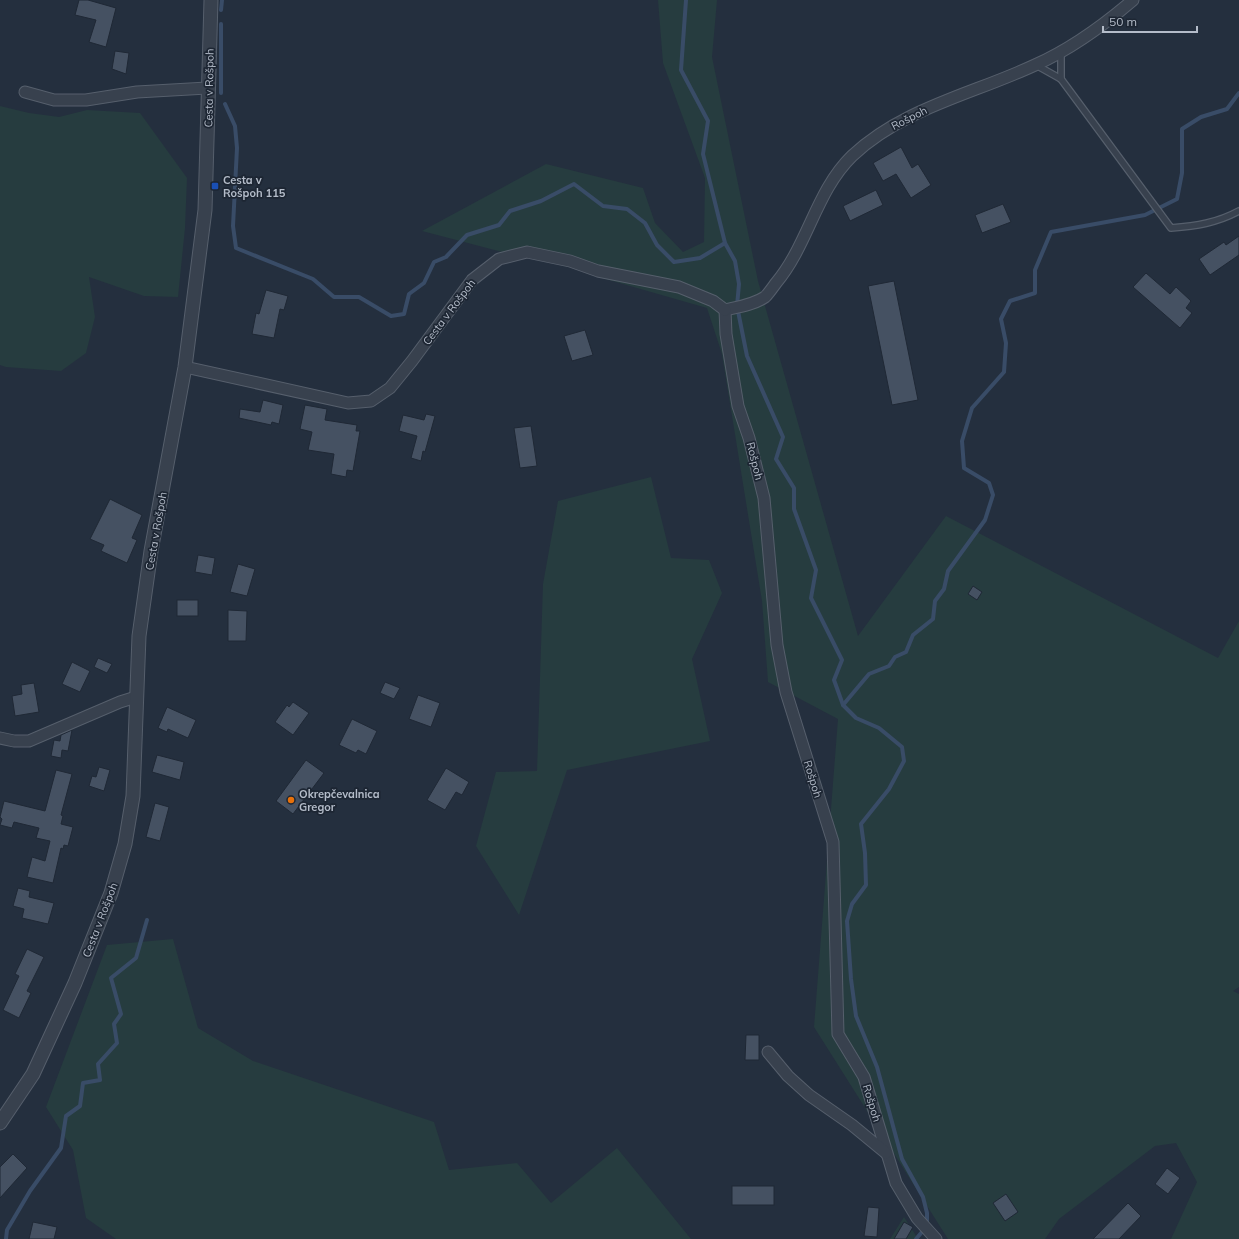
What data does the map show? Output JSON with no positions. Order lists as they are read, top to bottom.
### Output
{
  "streets": {
    "street": ["Cesta v Rošpoh", "Rošpoh"]
  },
  "crossings": [
    ["Cesta v Rošpoh", "Rošpoh"]
  ],
  "places": {
    "transit": ["Cesta v Rošpoh 115"],
    "other": ["Okrepčevalnica Gregor"]
  },
  "scale_bar": "50 m"
}
